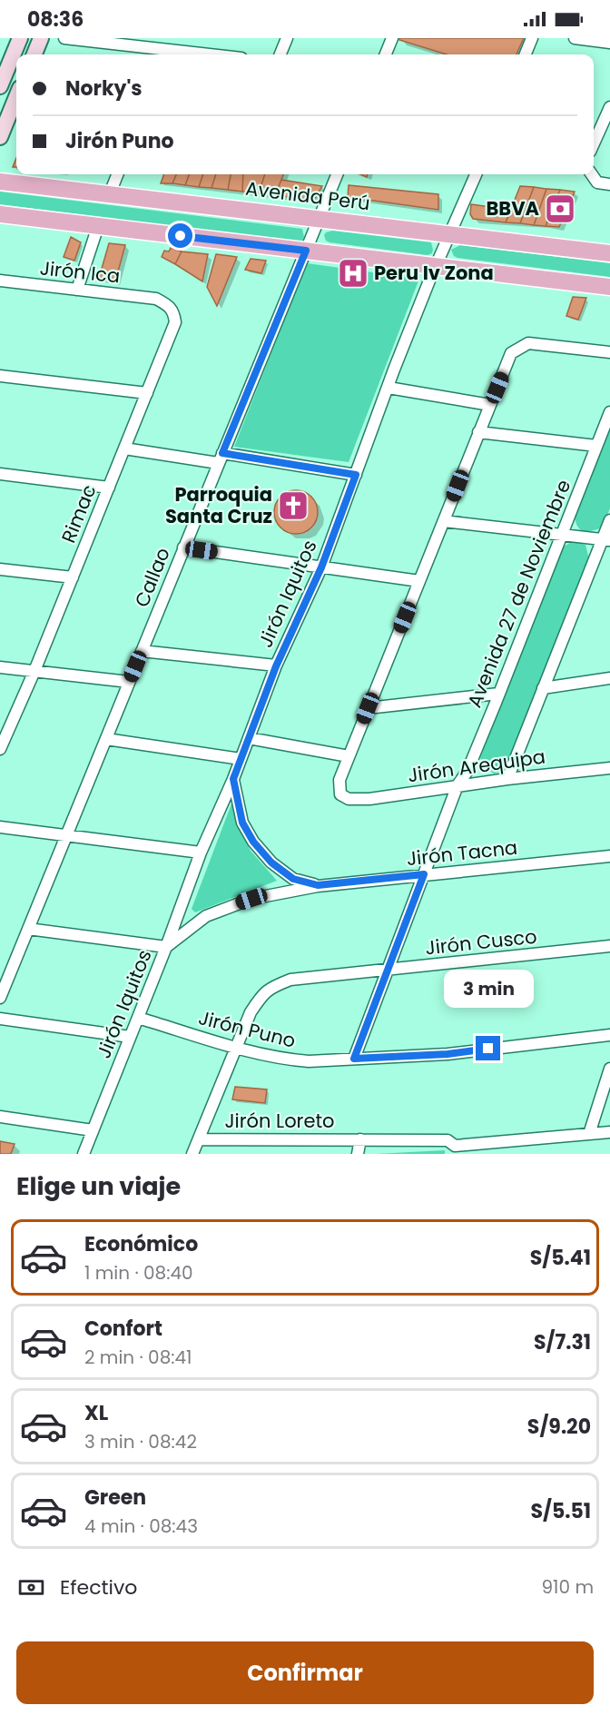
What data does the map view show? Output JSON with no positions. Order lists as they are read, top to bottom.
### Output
{
  "streets": {
    "main road": ["Avenida Perú"],
    "street": [
      "Jirón Ica",
      "Rimac",
      "Callao",
      "Jirón Iquitos",
      "Avenida 27 de Noviembre",
      "Jirón Arequipa",
      "Jirón Tacna",
      "Jirón Cusco",
      "Jirón Puno",
      "Jirón Loreto"
    ]
  },
  "crossings": [
    ["Avenida Perú", "Callao"],
    ["Avenida Perú", "Jirón Iquitos"],
    ["Jirón Ica", "Rimac"],
    ["Jirón Iquitos", "Jirón Tacna"],
    ["Jirón Iquitos", "Jirón Puno"],
    ["Avenida 27 de Noviembre", "Jirón Arequipa"],
    ["Avenida 27 de Noviembre", "Jirón Tacna"],
    ["Avenida 27 de Noviembre", "Jirón Cusco"],
    ["Avenida 27 de Noviembre", "Jirón Puno"],
    ["Jirón Cusco", "Jirón Puno"],
    ["Jirón Cusco", "Jirón Loreto"]
  ],
  "places": {
    "bank": ["BBVA"],
    "hospital": ["Peru Iv Zona"],
    "church": ["Parroquia Santa Cruz"]
  },
  "page": {
    "status": "08:36",
    "banner": ["Norky's", "Jirón Puno"],
    "bubble": "3 min",
    "heading": "Elige un viaje",
    "list": [
      {
        "name": "Económico",
        "note": "1 min · 08:40",
        "value": "S/5.41"
      },
      {
        "name": "Confort",
        "note": "2 min · 08:41",
        "value": "S/7.31"
      },
      {
        "name": "XL",
        "note": "3 min · 08:42",
        "value": "S/9.20"
      },
      {
        "name": "Green",
        "note": "4 min · 08:43",
        "value": "S/5.51"
      }
    ],
    "pay": ["Efectivo", "910 m"],
    "buttons": "Confirmar"
  }
}
